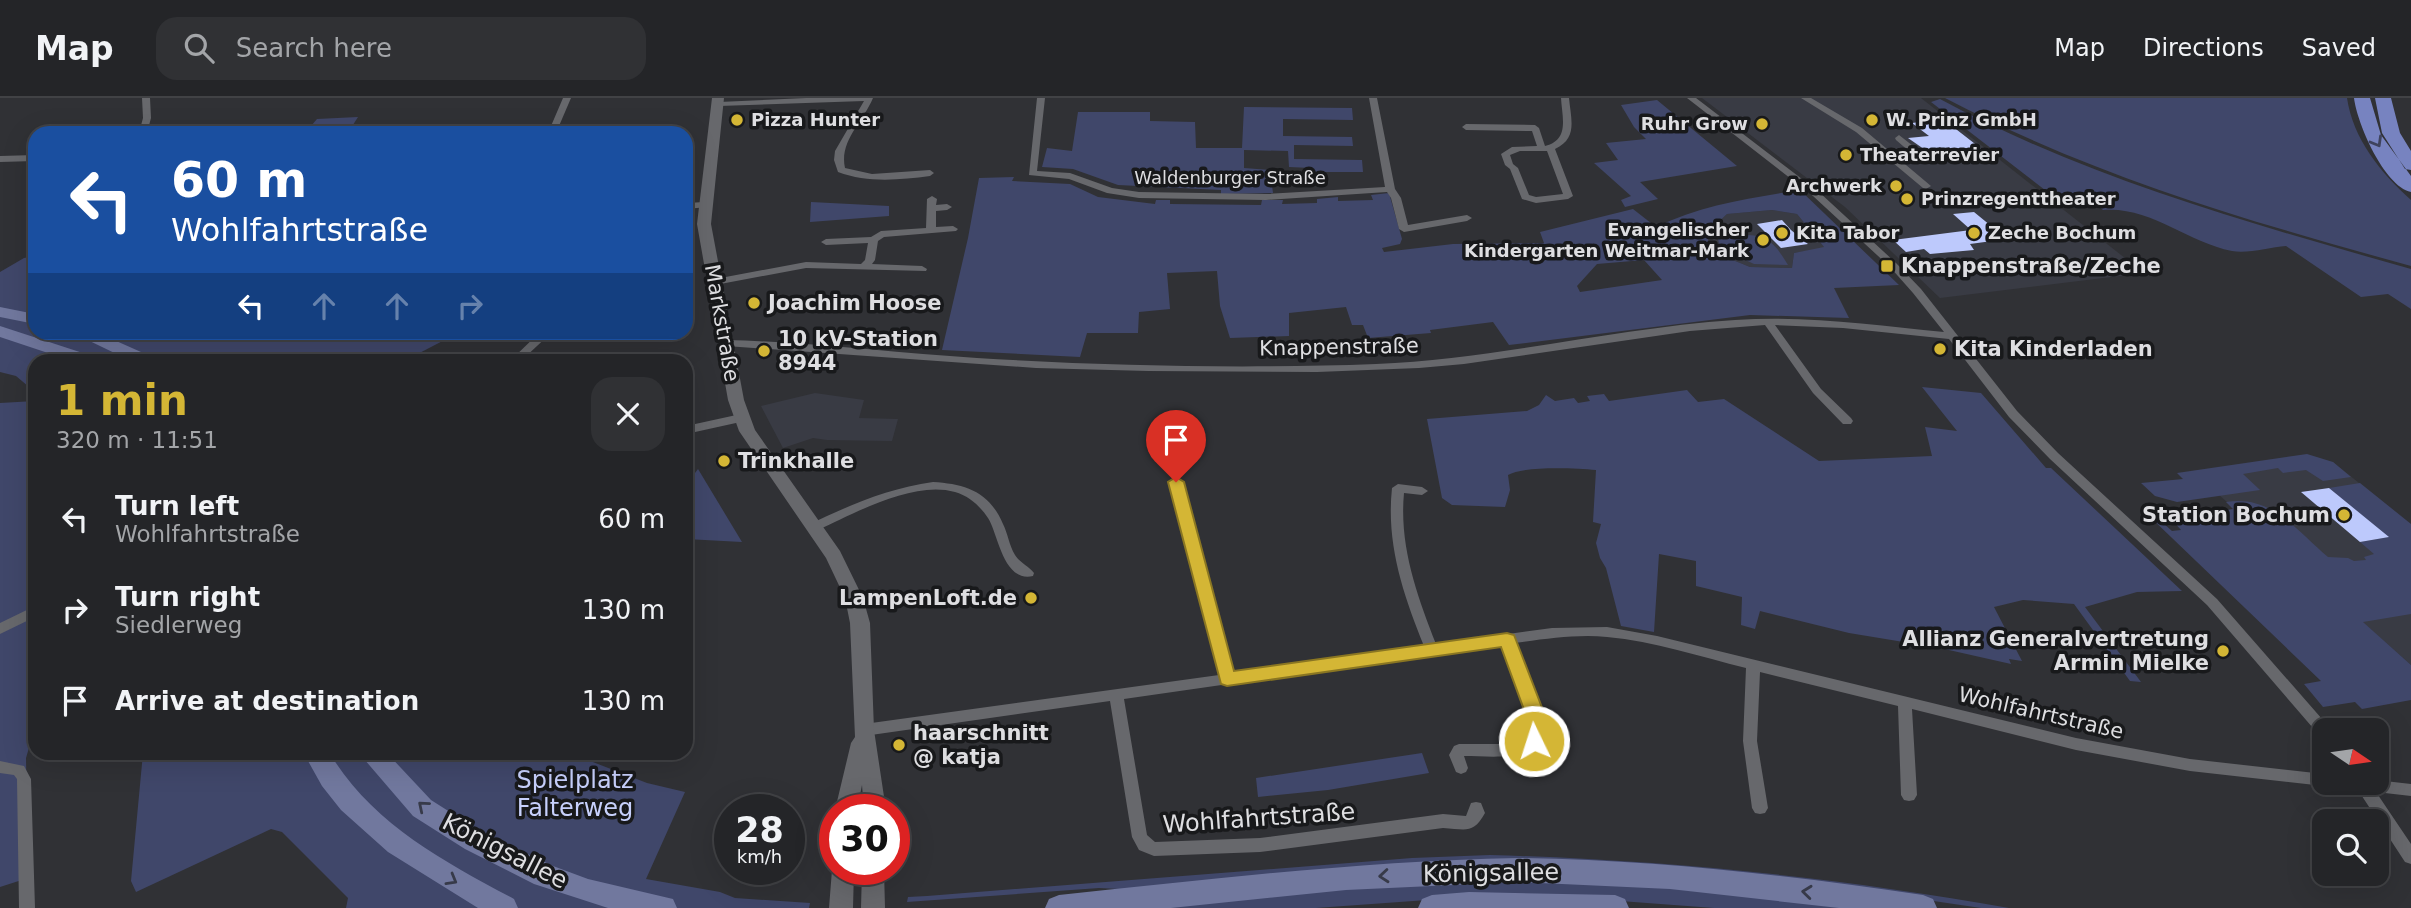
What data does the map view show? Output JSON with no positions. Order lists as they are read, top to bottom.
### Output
{
  "streets": {
    "main road": ["Markstraße", "Königsallee"],
    "street": ["Waldenburger Straße", "Knappenstraße", "Wohlfahrtstraße"]
  },
  "crossings": [
    ["Markstraße", "Knappenstraße"],
    ["Markstraße", "Wohlfahrtstraße"]
  ],
  "one_way": ["Königsallee"],
  "parks": ["Spielplatz Falterweg"],
  "places": {
    "other": [
      "Pizza Hunter",
      "W. Prinz GmbH",
      "Ruhr Grow",
      "Theaterrevier",
      "Archwerk",
      "Prinzregenttheater",
      "Kita Tabor",
      "Zeche Bochum",
      "Evangelischer Kindergarten Weitmar-Mark",
      "Joachim Hoose",
      "Kita Kinderladen",
      "10 kV-Station 8944",
      "Trinkhalle",
      "Station Bochum",
      "LampenLoft.de",
      "Allianz Generalvertretung Armin Mielke",
      "haarschnitt @ katja"
    ],
    "transit": ["Knappenstraße/Zeche"]
  },
  "north": "right",
  "page": {
    "header": "Map",
    "search": "Search here",
    "nav": ["Map", "Directions", "Saved"],
    "turn": ["60 m", "Wohlfahrtstraße"],
    "heading": ["1 min", "320 m · 11:51"],
    "list": [
      {
        "name": "Turn left",
        "note": "Wohlfahrtstraße",
        "value": "60 m"
      },
      {
        "name": "Turn right",
        "note": "Siedlerweg",
        "value": "130 m"
      },
      {
        "name": "Arrive at destination",
        "value": "130 m"
      }
    ],
    "speed": "28 km/h",
    "limit": "30"
  }
}
